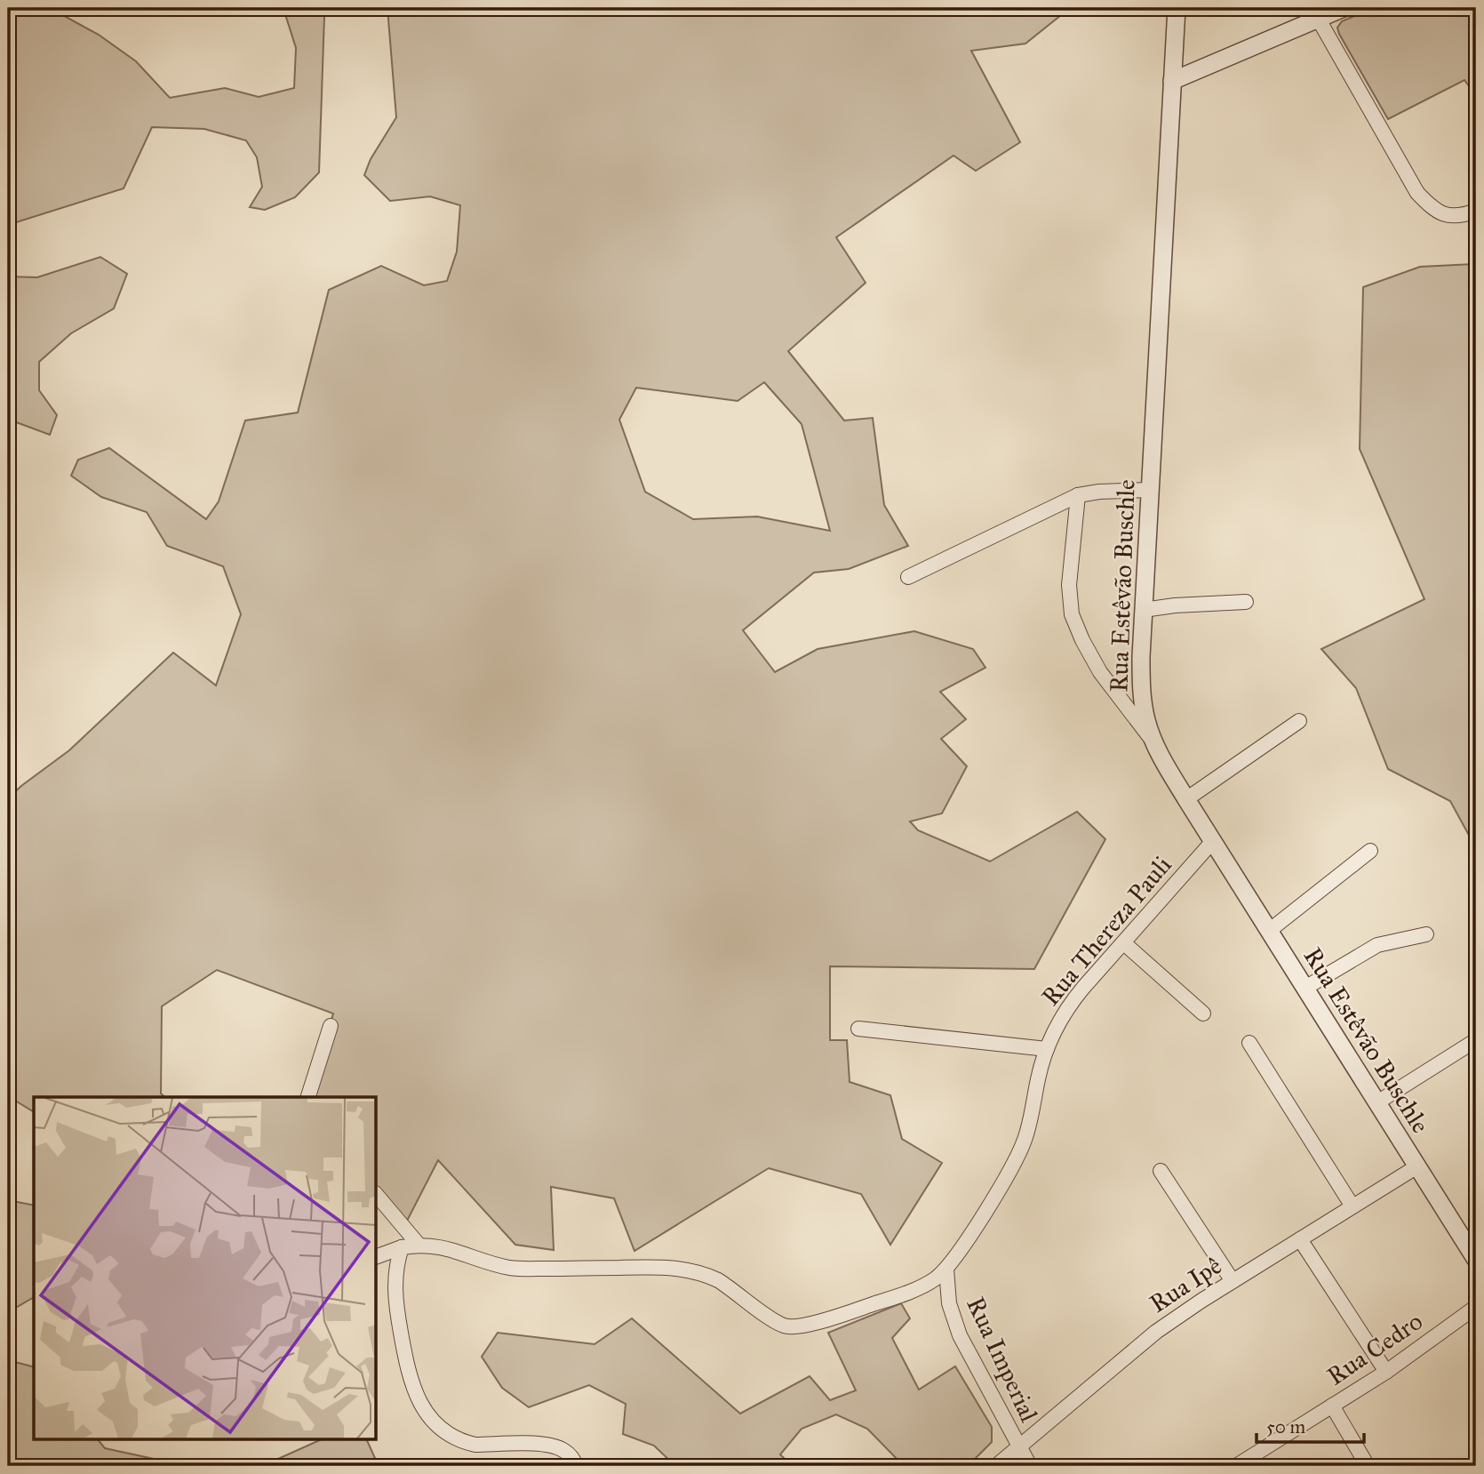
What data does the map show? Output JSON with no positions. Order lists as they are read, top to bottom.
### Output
{
  "streets": {
    "street": [
      "Rua Estêvão Buschle",
      "Rua Thereza Pauli",
      "Rua Ipê",
      "Rua Cedro",
      "Rua Imperial"
    ]
  },
  "crossings": [
    ["Rua Estêvão Buschle", "Rua Thereza Pauli"],
    ["Rua Estêvão Buschle", "Rua Ipê"],
    ["Rua Thereza Pauli", "Rua Imperial"],
    ["Rua Ipê", "Rua Imperial"]
  ],
  "scale_bar": "50 m"
}
